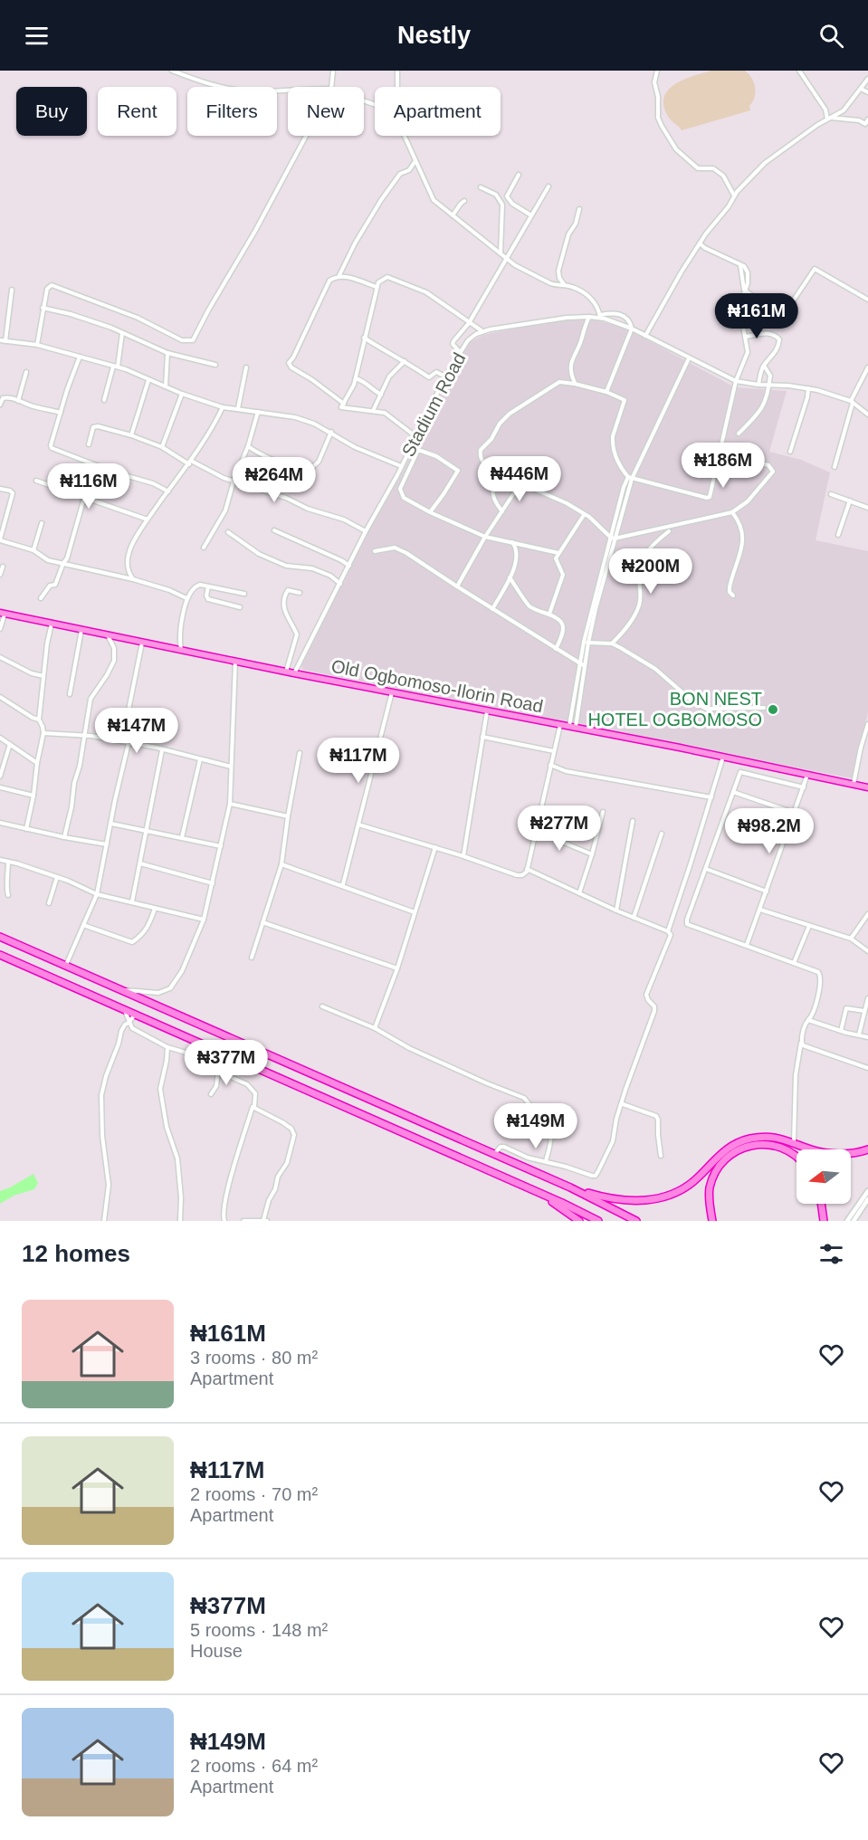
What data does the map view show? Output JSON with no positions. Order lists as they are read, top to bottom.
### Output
{
  "streets": {
    "highway": ["Old Ogbomoso-Ilorin Road"],
    "street": ["Stadium Road"]
  },
  "crossings": [
    ["Stadium Road", "Old Ogbomoso-Ilorin Road"]
  ],
  "places": ["BON NEST HOTEL OGBOMOSO"],
  "north": "left",
  "page": {
    "header": "Nestly",
    "chip": [
      "Buy",
      "Rent",
      "Filters",
      "New",
      "Apartment"
    ],
    "price": [
      "₦161M",
      "₦186M",
      "₦446M",
      "₦264M",
      "₦116M",
      "₦200M",
      "₦147M",
      "₦117M",
      "₦277M",
      "₦98.2M",
      "₦377M",
      "₦149M"
    ],
    "heading": "12 homes",
    "list": [
      {
        "name": "₦161M",
        "note": "3 rooms · 80 m² · Apartment"
      },
      {
        "name": "₦117M",
        "note": "2 rooms · 70 m² · Apartment"
      },
      {
        "name": "₦377M",
        "note": "5 rooms · 148 m² · House"
      },
      {
        "name": "₦149M",
        "note": "2 rooms · 64 m² · Apartment"
      }
    ]
  }
}
